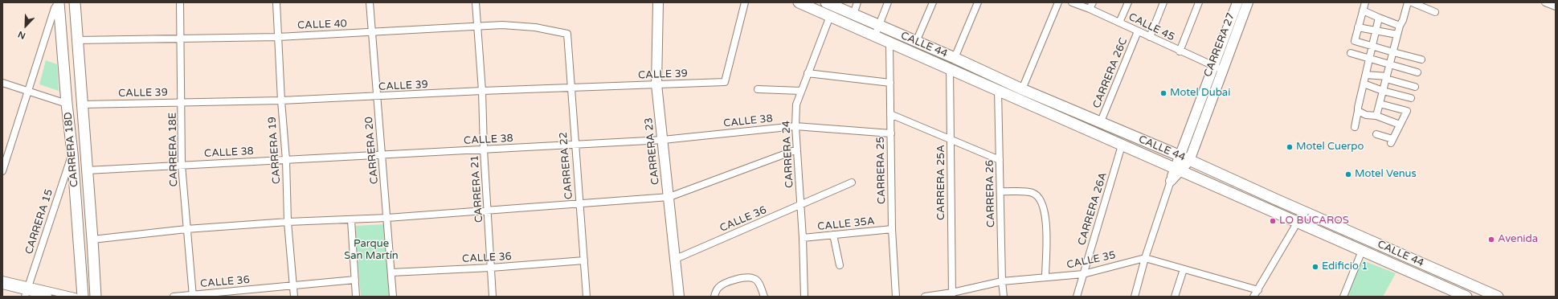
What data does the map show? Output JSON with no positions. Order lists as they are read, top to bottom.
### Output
{
  "streets": {
    "main road": ["CALLE 44", "CARRERA 18D"],
    "street": [
      "CALLE 40",
      "CALLE 45",
      "CARRERA 27",
      "CARRERA 26C",
      "CALLE 39",
      "CALLE 38",
      "CARRERA 18E",
      "CARRERA 19",
      "CARRERA 20",
      "CARRERA 23",
      "CARRERA 24",
      "CARRERA 22",
      "CARRERA 25",
      "CARRERA 25A",
      "CARRERA 21",
      "CARRERA 26",
      "CARRERA 26A",
      "CALLE 36",
      "CARRERA 15",
      "CALLE 35A",
      "CALLE 35"
    ]
  },
  "crossings": [
    ["CALLE 40", "CARRERA 18D"],
    ["CALLE 40", "CARRERA 18E"],
    ["CALLE 40", "CARRERA 19"],
    ["CALLE 40", "CARRERA 20"],
    ["CALLE 40", "CARRERA 22"],
    ["CALLE 40", "CARRERA 21"],
    ["CALLE 45", "CARRERA 27"],
    ["CALLE 45", "CARRERA 26C"],
    ["CALLE 44", "CARRERA 27"],
    ["CALLE 44", "CARRERA 26C"],
    ["CALLE 44", "CARRERA 24"],
    ["CALLE 44", "CARRERA 25"],
    ["CALLE 44", "CARRERA 25A"],
    ["CALLE 44", "CARRERA 26"],
    ["CALLE 44", "CARRERA 26A"],
    ["CARRERA 27", "CALLE 35"],
    ["CALLE 39", "CARRERA 18D"],
    ["CALLE 39", "CARRERA 18E"],
    ["CALLE 39", "CARRERA 19"],
    ["CALLE 39", "CARRERA 20"],
    ["CALLE 39", "CARRERA 23"],
    ["CALLE 39", "CARRERA 22"],
    ["CALLE 39", "CARRERA 21"],
    ["CALLE 38", "CARRERA 18D"],
    ["CALLE 38", "CARRERA 18E"],
    ["CALLE 38", "CARRERA 19"],
    ["CALLE 38", "CARRERA 20"],
    ["CALLE 38", "CARRERA 23"],
    ["CALLE 38", "CARRERA 24"],
    ["CALLE 38", "CARRERA 22"],
    ["CALLE 38", "CARRERA 25"],
    ["CALLE 38", "CARRERA 21"],
    ["CARRERA 18D", "CARRERA 15"],
    ["CARRERA 18E", "CALLE 36"],
    ["CARRERA 19", "CALLE 36"],
    ["CARRERA 20", "CALLE 36"],
    ["CARRERA 23", "CALLE 36"],
    ["CARRERA 24", "CALLE 36"],
    ["CARRERA 24", "CALLE 35A"],
    ["CARRERA 22", "CALLE 36"],
    ["CARRERA 25", "CALLE 35A"],
    ["CARRERA 25A", "CALLE 35"],
    ["CARRERA 21", "CALLE 36"],
    ["CARRERA 26", "CALLE 35"],
    ["CARRERA 26A", "CALLE 35"]
  ],
  "parks": ["Parque San Martín"],
  "places": [
    "Motel Dubai",
    "Motel Cuerpo",
    "Motel Venus",
    "LO BÚCAROS",
    "Avenida",
    "Edificio 1"
  ],
  "north": "bottom left"
}
